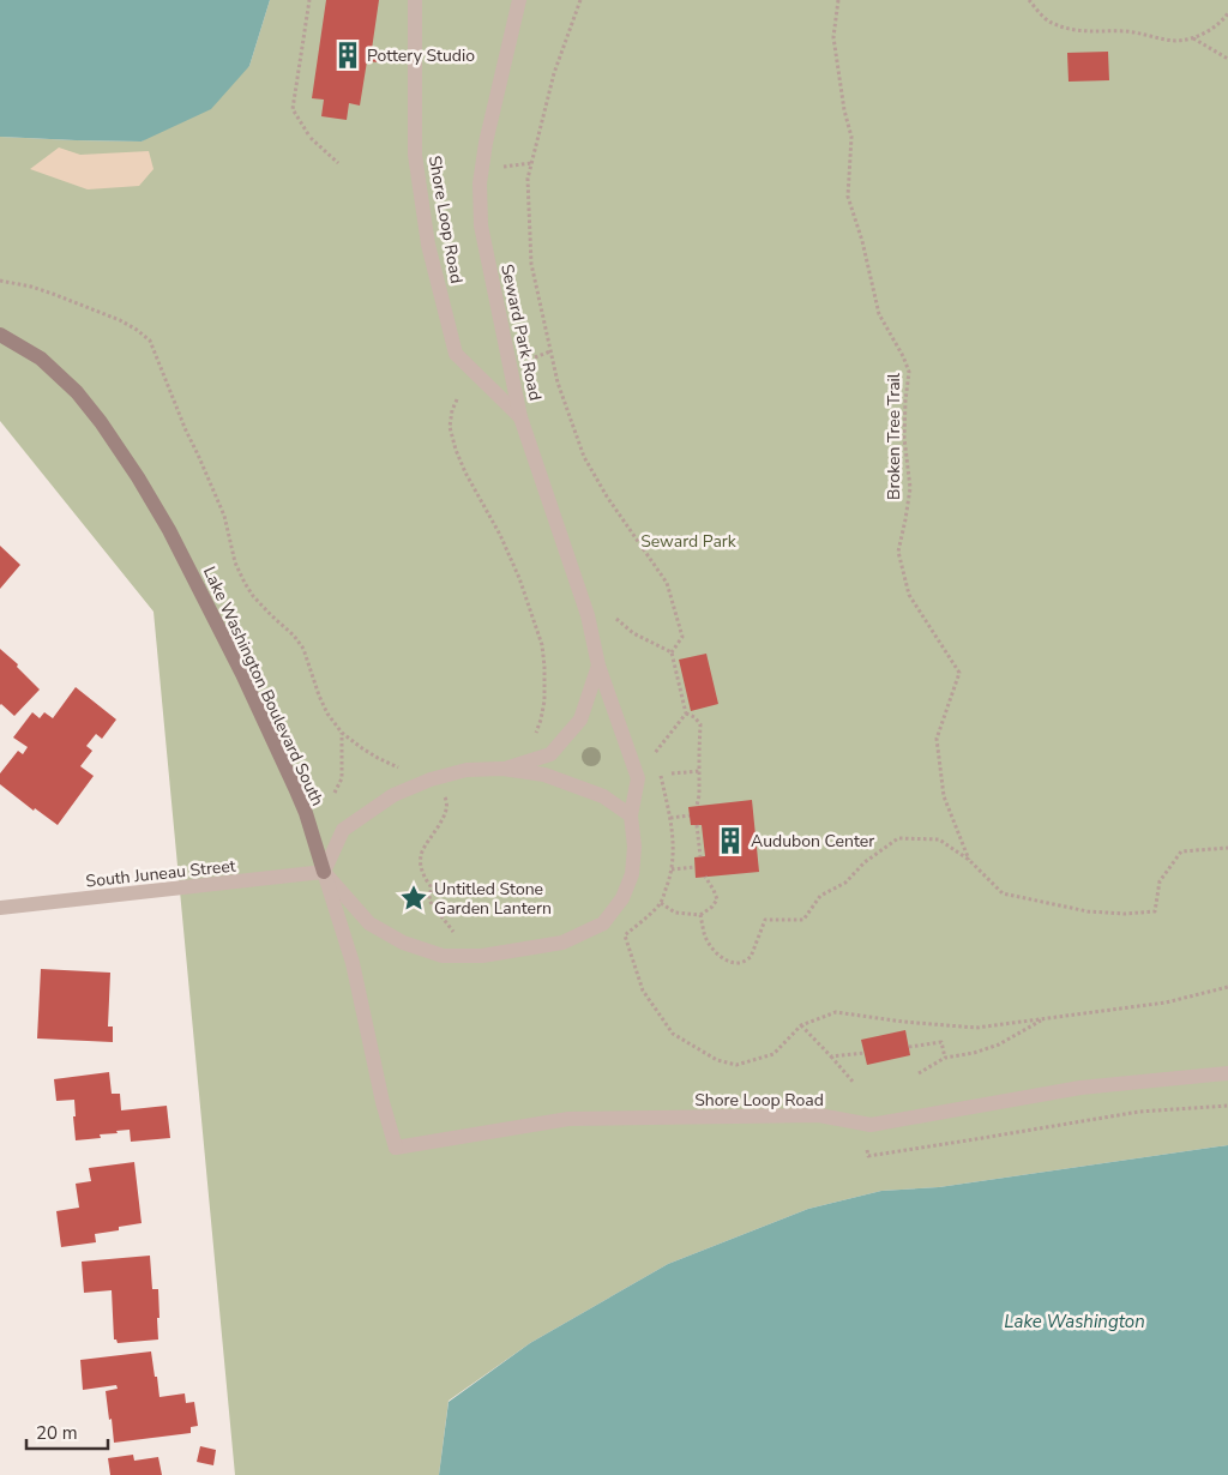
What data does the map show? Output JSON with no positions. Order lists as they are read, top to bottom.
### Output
{
  "streets": {
    "main road": ["Lake Washington Boulevard South"],
    "street": ["Shore Loop Road", "Seward Park Road", "South Juneau Street"],
    "path": ["Broken Tree Trail"]
  },
  "crossings": [
    ["Shore Loop Road", "Seward Park Road"],
    ["Shore Loop Road", "Lake Washington Boulevard South"],
    ["Seward Park Road", "Lake Washington Boulevard South"],
    ["Seward Park Road", "South Juneau Street"],
    ["Lake Washington Boulevard South", "South Juneau Street"]
  ],
  "water": ["Lake Washington"],
  "parks": ["Seward Park"],
  "places": {
    "building": ["Pottery Studio", "Audubon Center"],
    "place": ["Untitled Stone Garden Lantern"]
  },
  "scale_bar": "20 m"
}
